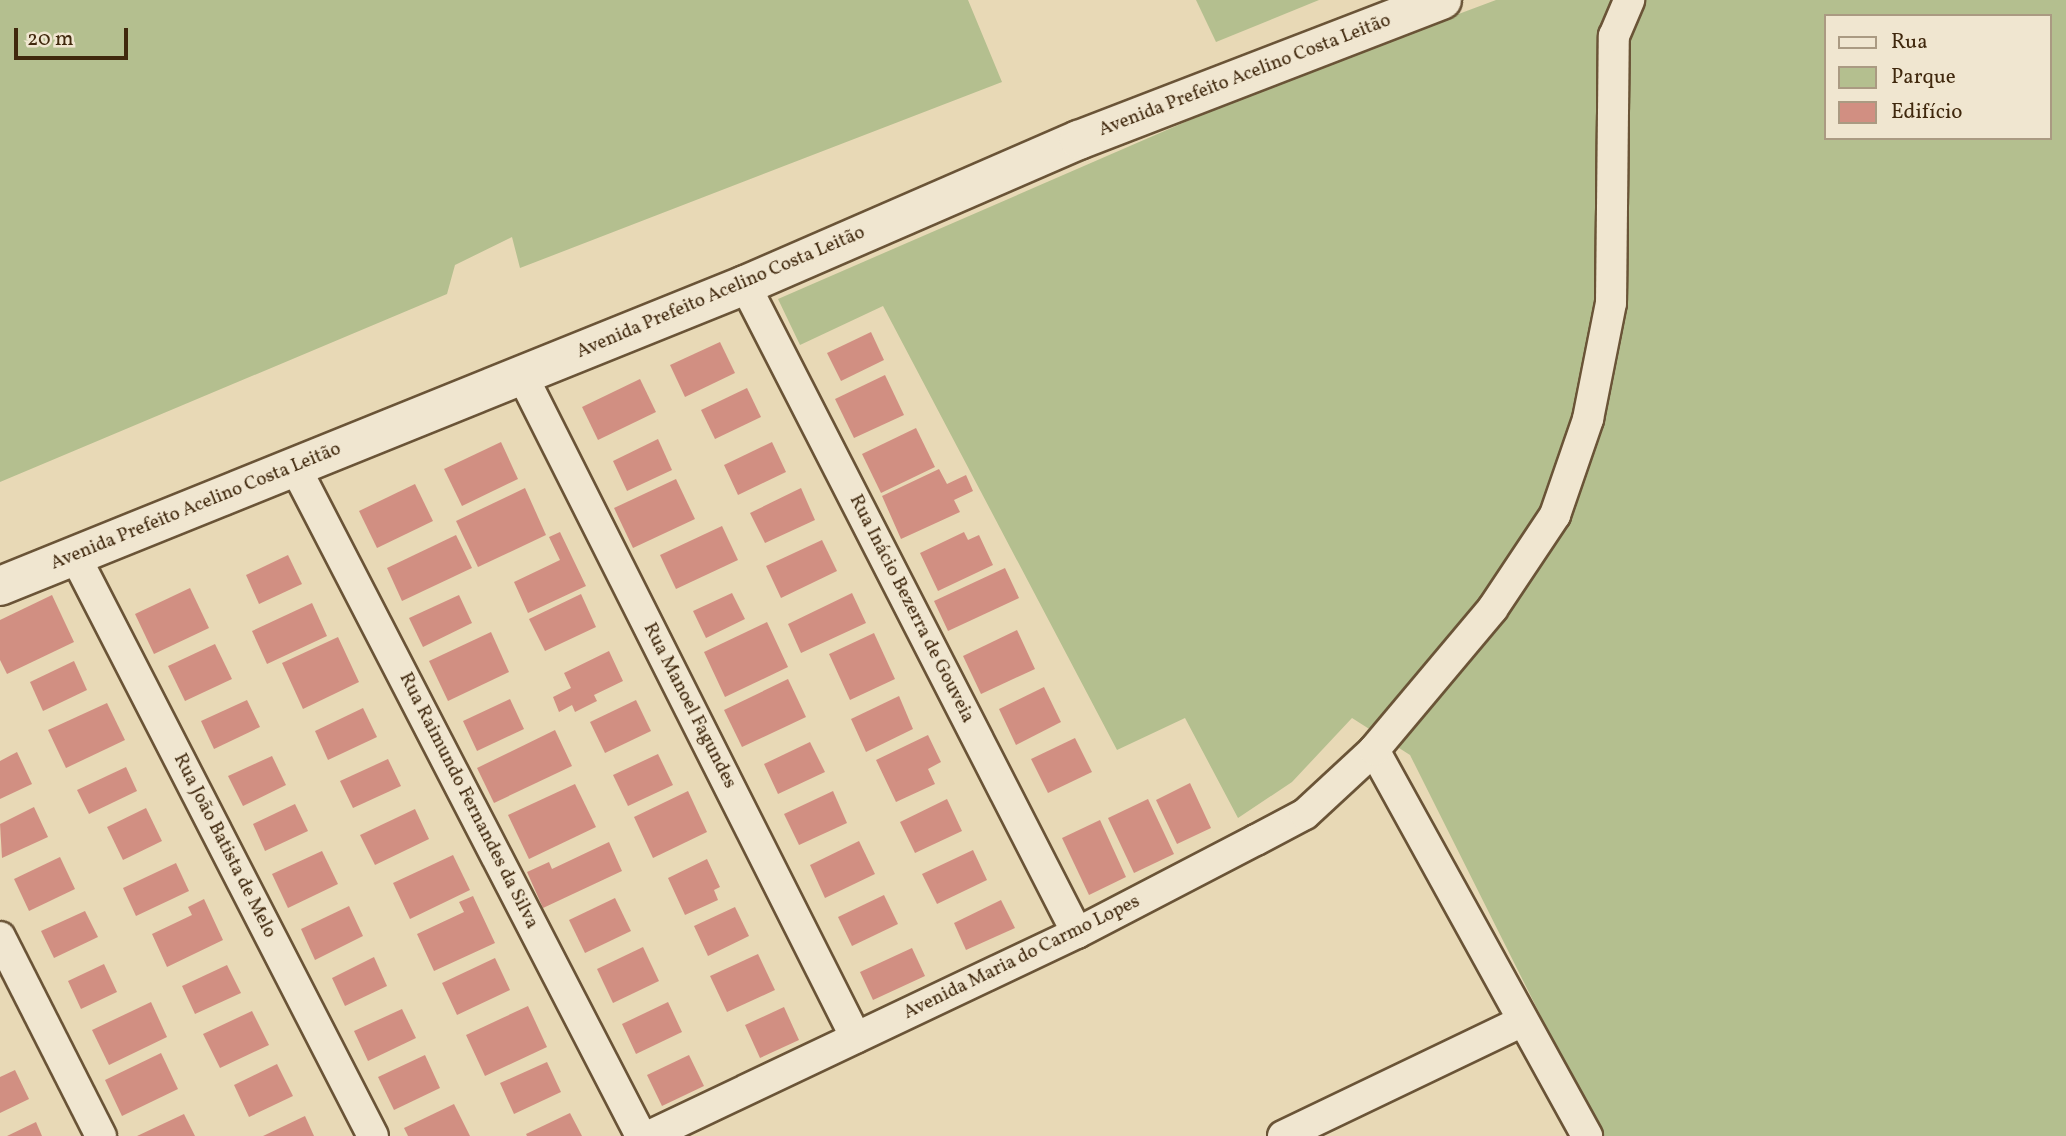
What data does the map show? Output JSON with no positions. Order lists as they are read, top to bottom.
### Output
{
  "streets": {
    "street": [
      "Avenida Prefeito Acelino Costa Leitão",
      "Rua Inácio Bezerra de Gouveia",
      "Rua Manoel Fagundes",
      "Rua Raimundo Fernandes da Silva",
      "Rua João Batista de Melo",
      "Avenida Maria do Carmo Lopes"
    ]
  },
  "crossings": [
    ["Avenida Prefeito Acelino Costa Leitão", "Rua Inácio Bezerra de Gouveia"],
    ["Avenida Prefeito Acelino Costa Leitão", "Rua Manoel Fagundes"],
    ["Avenida Prefeito Acelino Costa Leitão", "Rua Raimundo Fernandes da Silva"],
    ["Avenida Prefeito Acelino Costa Leitão", "Rua João Batista de Melo"],
    ["Rua Inácio Bezerra de Gouveia", "Avenida Maria do Carmo Lopes"],
    ["Rua Manoel Fagundes", "Avenida Maria do Carmo Lopes"]
  ],
  "legend": ["Rua", "Parque", "Edifício"],
  "scale_bar": "20 m"
}
